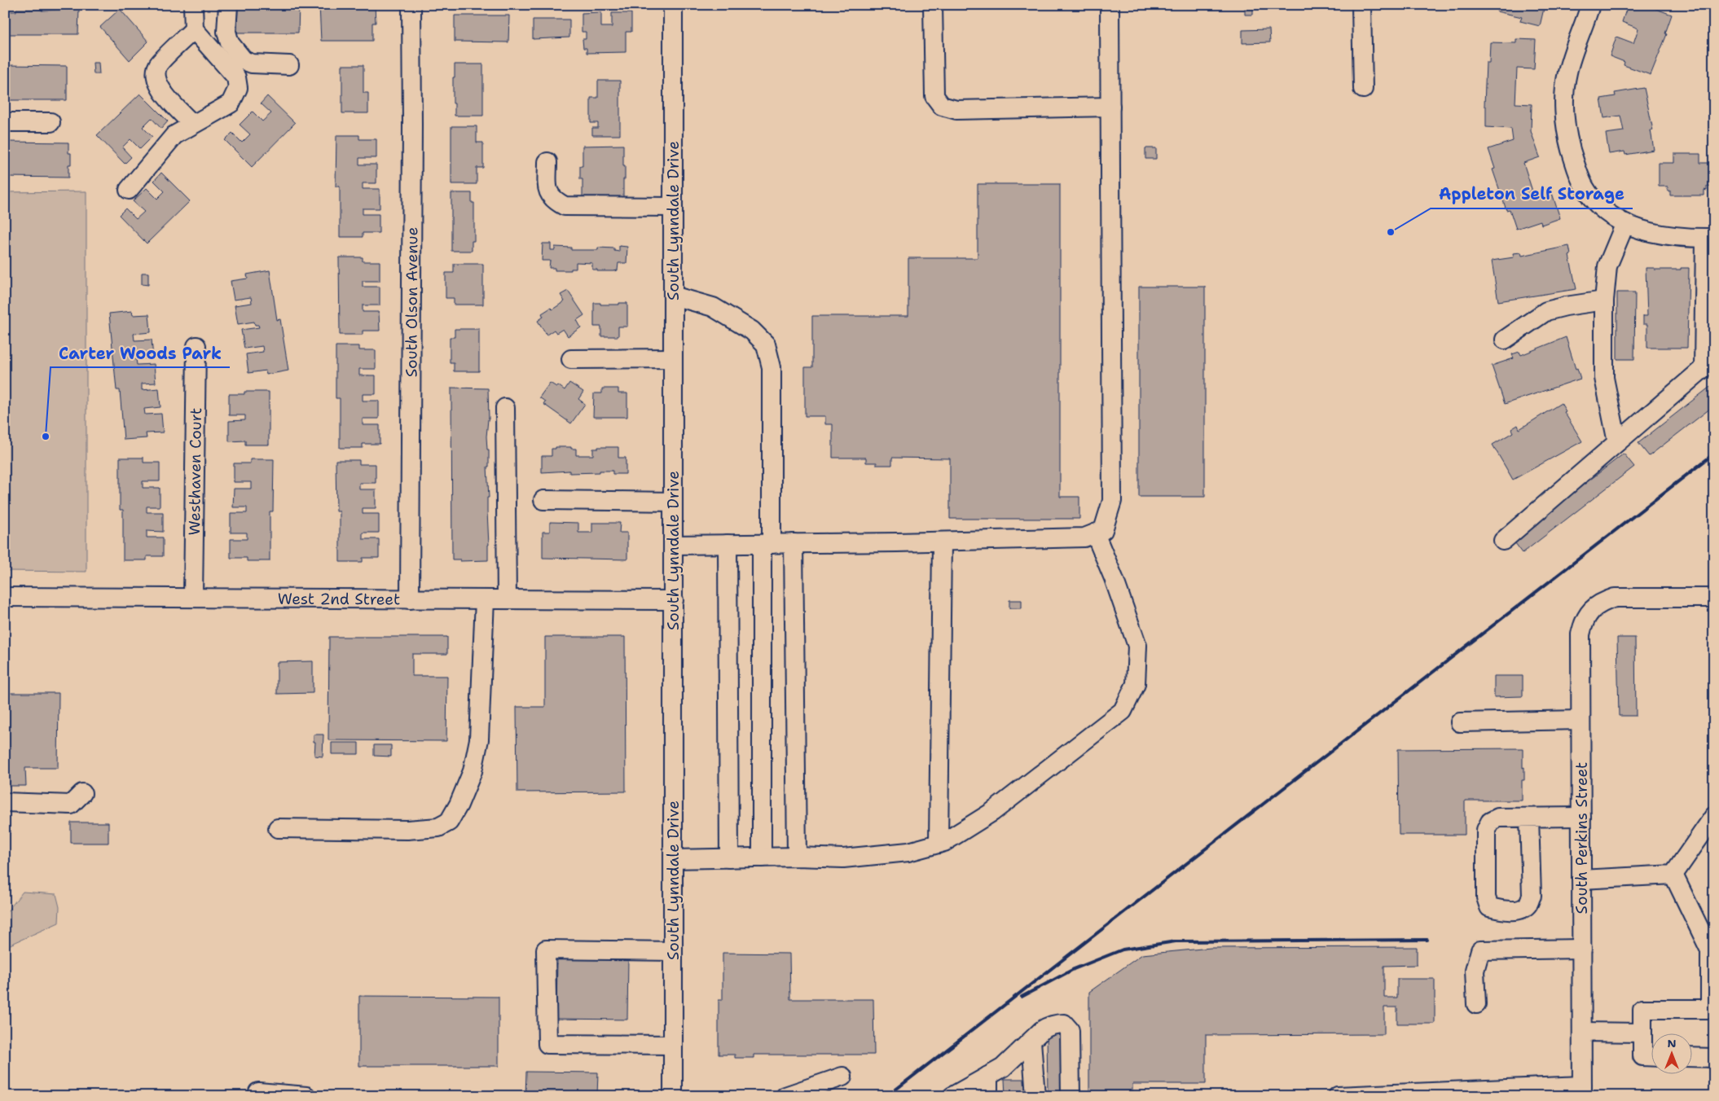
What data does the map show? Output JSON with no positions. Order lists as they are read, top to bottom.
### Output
{
  "streets": {
    "street": [
      "South Lynndale Drive",
      "South Olson Avenue",
      "Westhaven Court",
      "West 2nd Street",
      "South Perkins Street"
    ]
  },
  "crossings": [
    ["South Lynndale Drive", "West 2nd Street"],
    ["South Olson Avenue", "West 2nd Street"],
    ["Westhaven Court", "West 2nd Street"]
  ],
  "places": ["Appleton Self Storage", "Carter Woods Park"],
  "north": "top"
}
